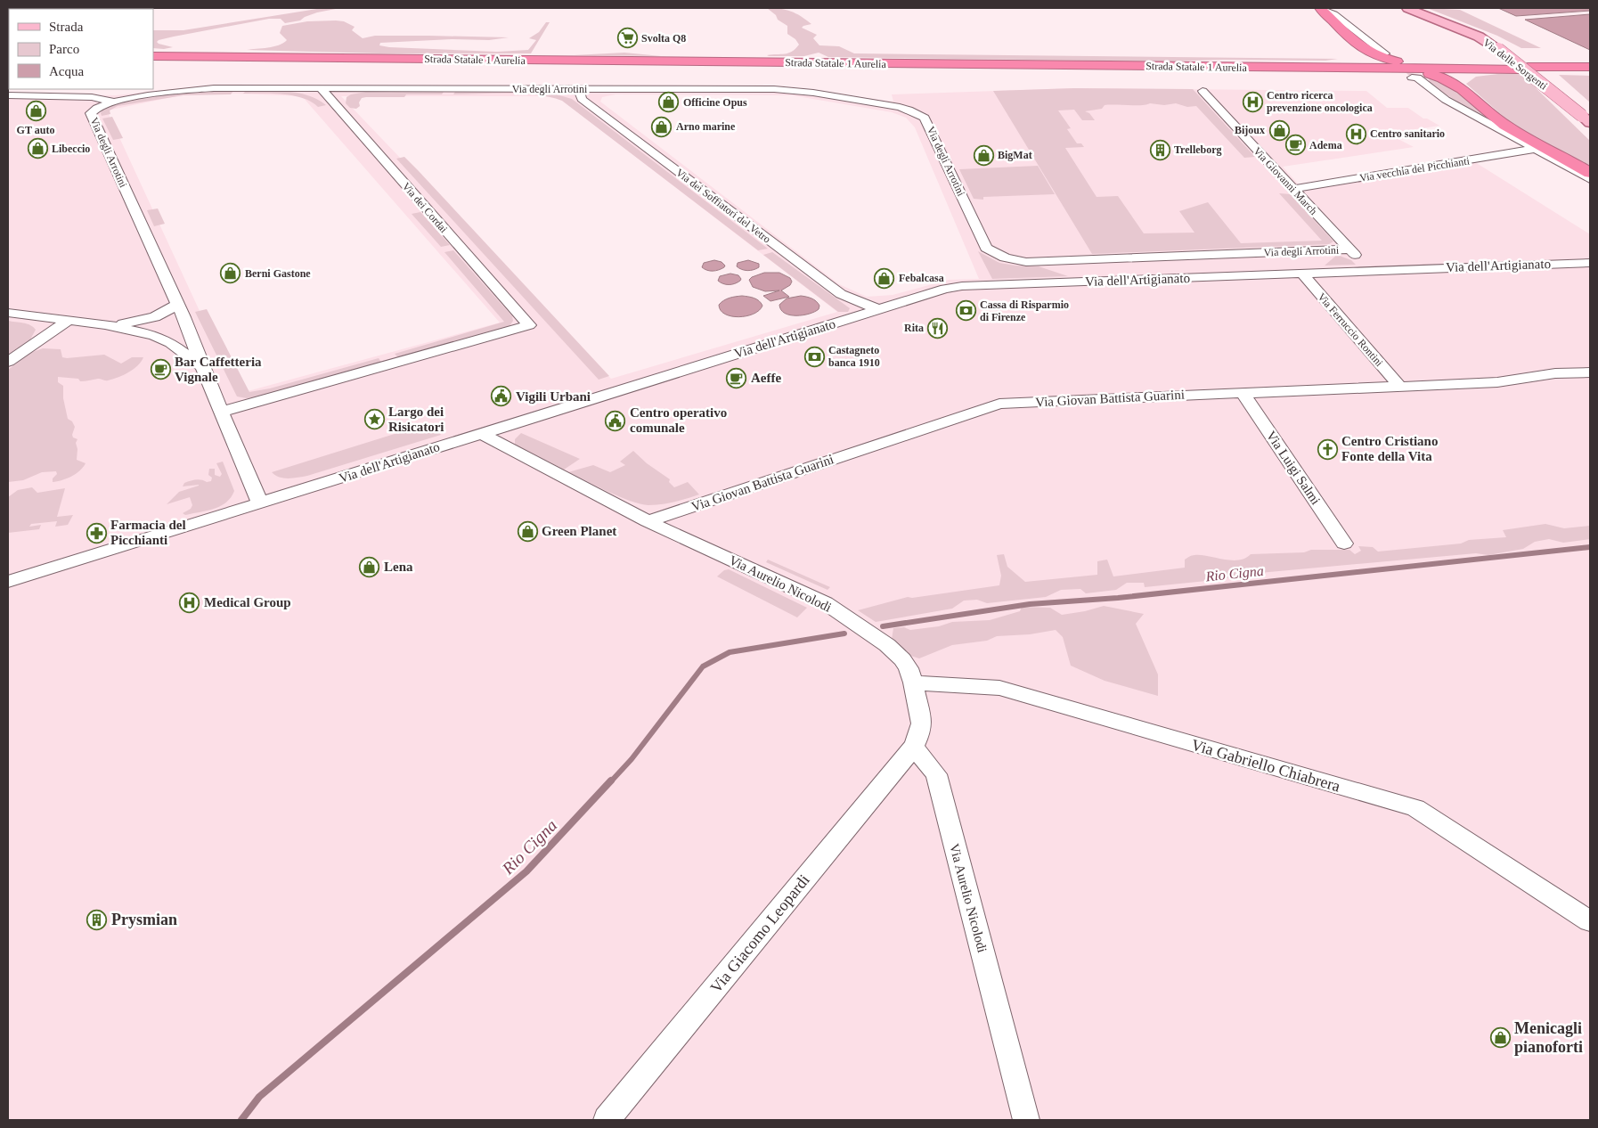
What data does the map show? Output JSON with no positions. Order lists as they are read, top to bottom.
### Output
{
  "streets": {
    "highway": ["Strada Statale 1 Aurelia"],
    "main road": ["Via delle Sorgenti"],
    "street": [
      "Via degli Arrotini",
      "Via vecchia del Picchianti",
      "Via Giovanni March",
      "Via dei Soffiatori del Vetro",
      "Via dei Cordai",
      "Via dell'Artigianato",
      "Via Ferruccio Rontini",
      "Via Giovan Battista Guarini",
      "Via Luigi Salmi",
      "Via Aurelio Nicolodi",
      "Via Gabriello Chiabrera",
      "Via Giacomo Leopardi"
    ]
  },
  "crossings": [
    ["Via degli Arrotini", "Via Giovanni March"],
    ["Via degli Arrotini", "Via dei Soffiatori del Vetro"],
    ["Via degli Arrotini", "Via dei Cordai"],
    ["Via degli Arrotini", "Via dell'Artigianato"],
    ["Via vecchia del Picchianti", "Via Giovanni March"],
    ["Via Giovanni March", "Via dell'Artigianato"],
    ["Via dei Soffiatori del Vetro", "Via dell'Artigianato"],
    ["Via dell'Artigianato", "Via Ferruccio Rontini"],
    ["Via dell'Artigianato", "Via Aurelio Nicolodi"],
    ["Via Ferruccio Rontini", "Via Giovan Battista Guarini"],
    ["Via Giovan Battista Guarini", "Via Luigi Salmi"],
    ["Via Giovan Battista Guarini", "Via Aurelio Nicolodi"],
    ["Via Aurelio Nicolodi", "Via Gabriello Chiabrera"],
    ["Via Aurelio Nicolodi", "Via Giacomo Leopardi"]
  ],
  "water": ["Rio Cigna"],
  "places": {
    "supermarket": ["Svolta Q8"],
    "hospital": ["Centro ricerca prevenzione oncologica", "Centro sanitario", "Medical Group"],
    "shop": [
      "Officine Opus",
      "GT auto",
      "Arno marine",
      "Bijoux",
      "Libeccio",
      "BigMat",
      "Berni Gastone",
      "Febalcasa",
      "Green Planet",
      "Lena",
      "Menicagli pianoforti"
    ],
    "cafe": ["Adema", "Bar Caffetteria Vignale", "Aeffe"],
    "building": ["Trelleborg", "Prysmian"],
    "bank": ["Cassa di Risparmio di Firenze", "Castagneto banca 1910"],
    "restaurant": ["Rita"],
    "public building": ["Vigili Urbani", "Centro operativo comunale"],
    "place": ["Largo dei Risicatori"],
    "church": ["Centro Cristiano Fonte della Vita"],
    "pharmacy": ["Farmacia del Picchianti"]
  },
  "legend": ["Strada", "Parco", "Acqua"]
}
